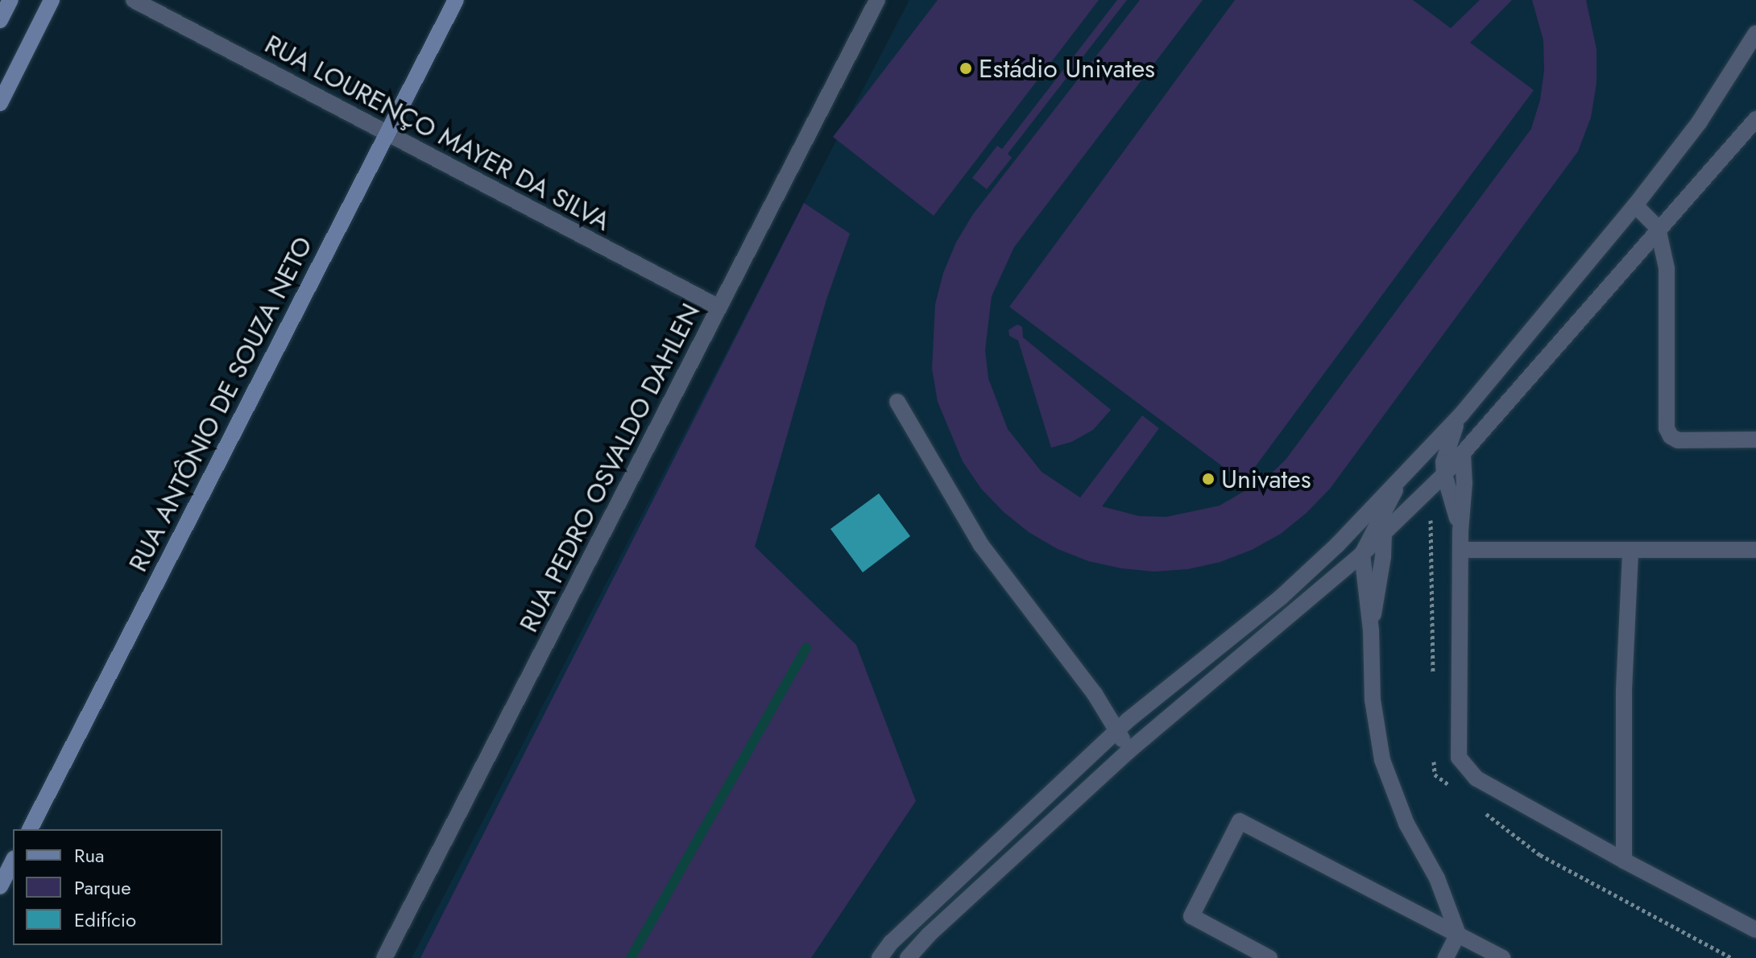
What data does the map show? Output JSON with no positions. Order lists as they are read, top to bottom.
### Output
{
  "streets": {
    "street": ["RUA LOURENÇO MAYER DA SILVA", "RUA ANTÔNIO DE SOUZA NETO", "RUA PEDRO OSVALDO DAHLEN"]
  },
  "crossings": [
    ["RUA LOURENÇO MAYER DA SILVA", "RUA ANTÔNIO DE SOUZA NETO"],
    ["RUA LOURENÇO MAYER DA SILVA", "RUA PEDRO OSVALDO DAHLEN"]
  ],
  "places": ["Estádio Univates", "Univates"],
  "legend": ["Rua", "Parque", "Edifício"]
}
